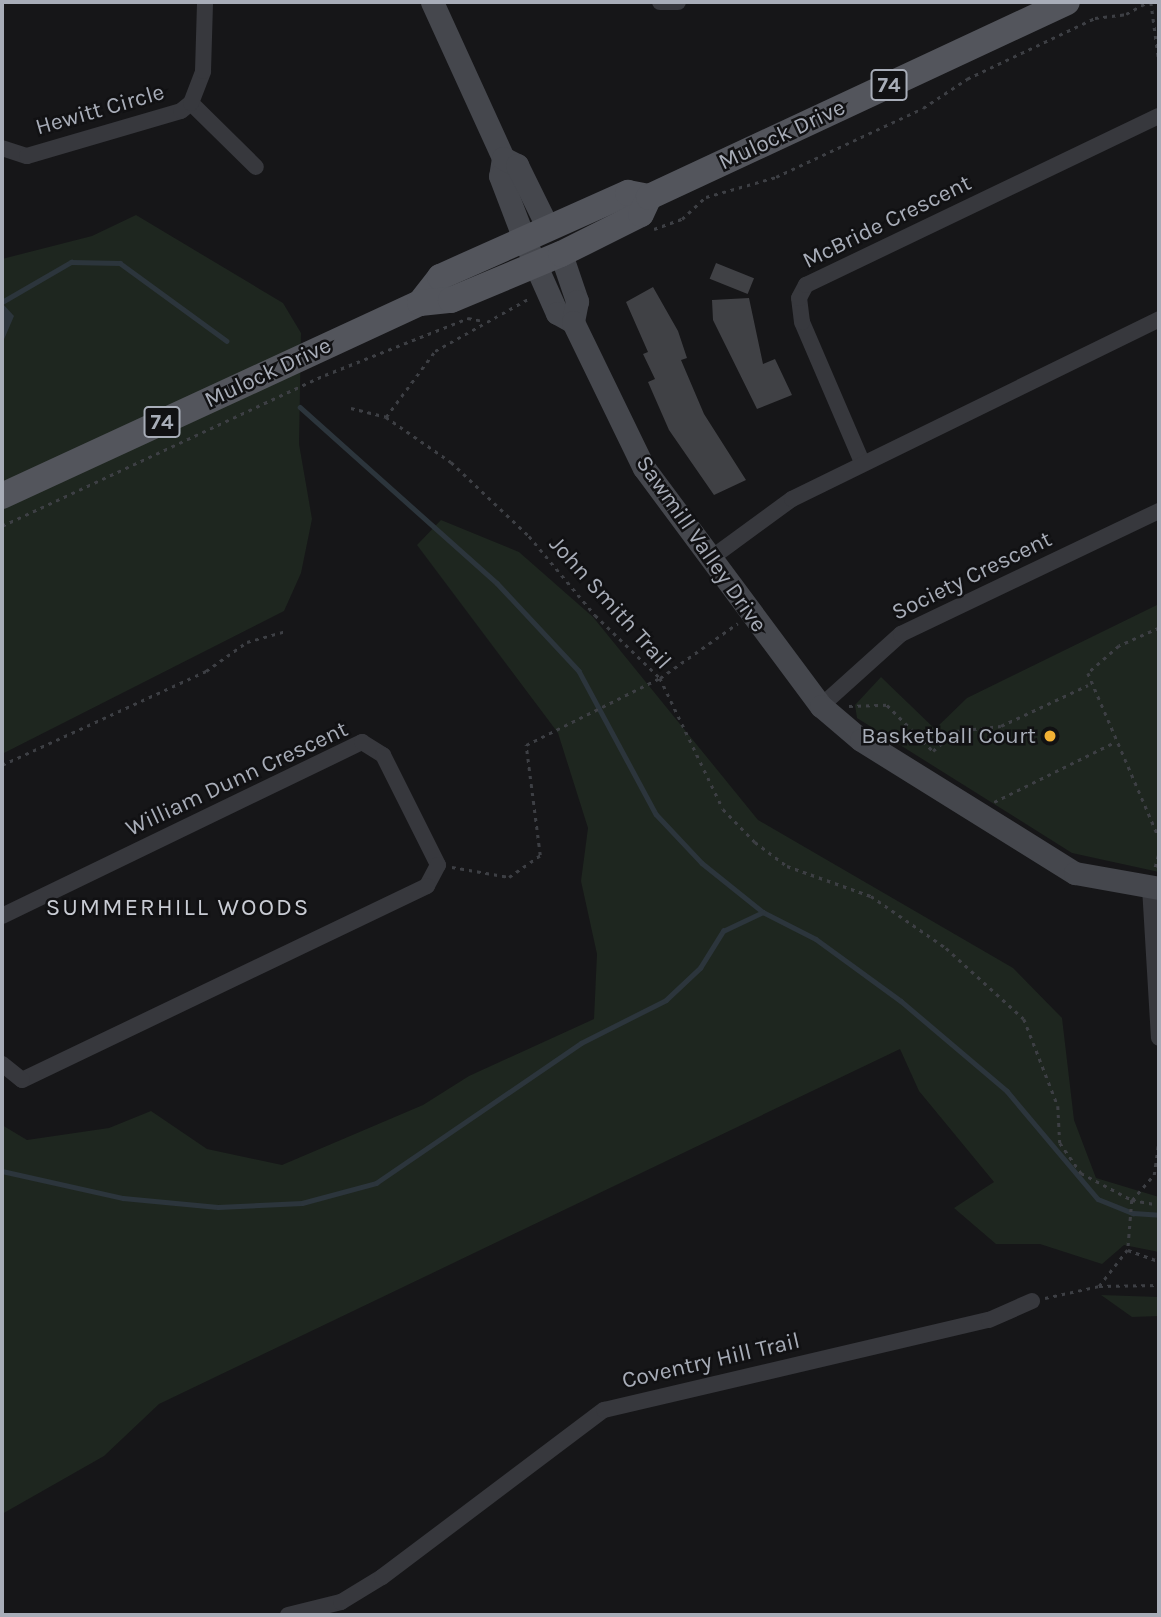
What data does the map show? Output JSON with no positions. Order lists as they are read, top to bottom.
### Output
{
  "streets": {
    "main road": ["74", "Mulock Drive"],
    "street": [
      "Hewitt Circle",
      "McBride Crescent",
      "Sawmill Valley Drive",
      "Society Crescent",
      "William Dunn Crescent",
      "Coventry Hill Trail"
    ],
    "path": ["John Smith Trail"]
  },
  "crossings": [
    ["Mulock Drive", "Sawmill Valley Drive"],
    ["Sawmill Valley Drive", "Society Crescent"]
  ],
  "districts": ["SUMMERHILL WOODS"],
  "places": ["Basketball Court"]
}
